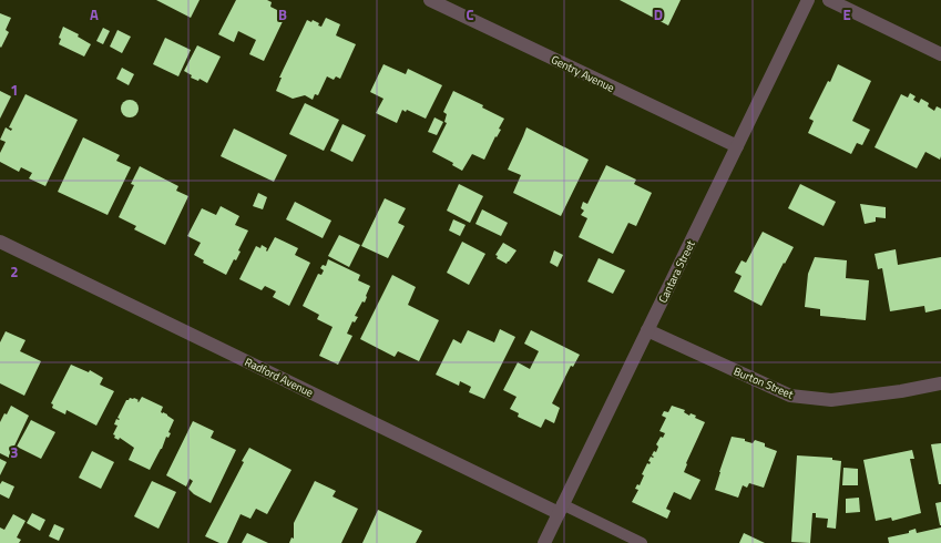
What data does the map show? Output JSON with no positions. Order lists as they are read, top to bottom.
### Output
{
  "streets": {
    "street": [
      "Gentry Avenue",
      "Cantara Street",
      "Radford Avenue",
      "Burton Street"
    ]
  },
  "crossings": [
    ["Gentry Avenue", "Cantara Street"],
    ["Cantara Street", "Radford Avenue"],
    ["Cantara Street", "Burton Street"]
  ],
  "grid": {
    "columns": [
      "A",
      "B",
      "C",
      "D",
      "E"
    ],
    "rows": ["1", "2", "3"]
  }
}
